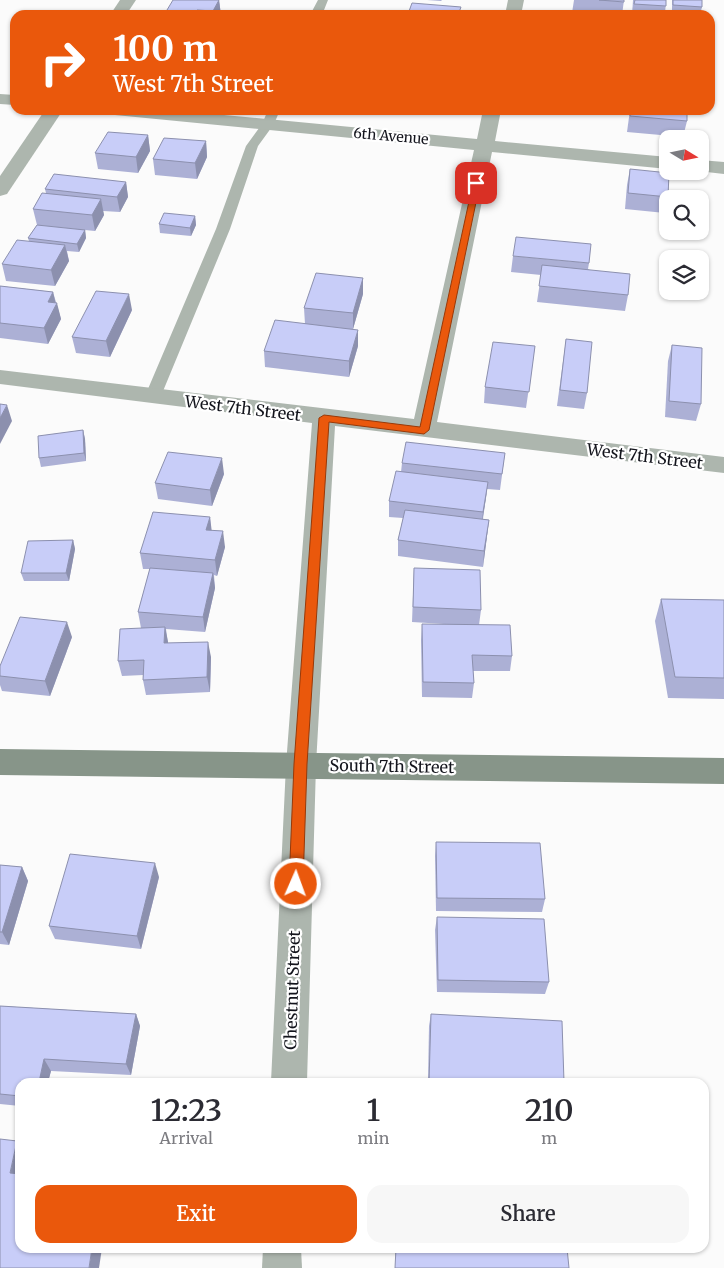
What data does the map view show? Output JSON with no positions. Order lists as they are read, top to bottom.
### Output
{
  "streets": {
    "street": [
      "6th Avenue",
      "West 7th Street",
      "South 7th Street",
      "Chestnut Street"
    ]
  },
  "crossings": [
    ["West 7th Street", "Chestnut Street"],
    ["South 7th Street", "Chestnut Street"]
  ],
  "north": "right",
  "page": {
    "turn": ["100 m", "West 7th Street"],
    "eta": [
      "12:23",
      "Arrival",
      "1",
      "min",
      "210",
      "m"
    ],
    "buttons": ["Exit", "Share"]
  }
}
